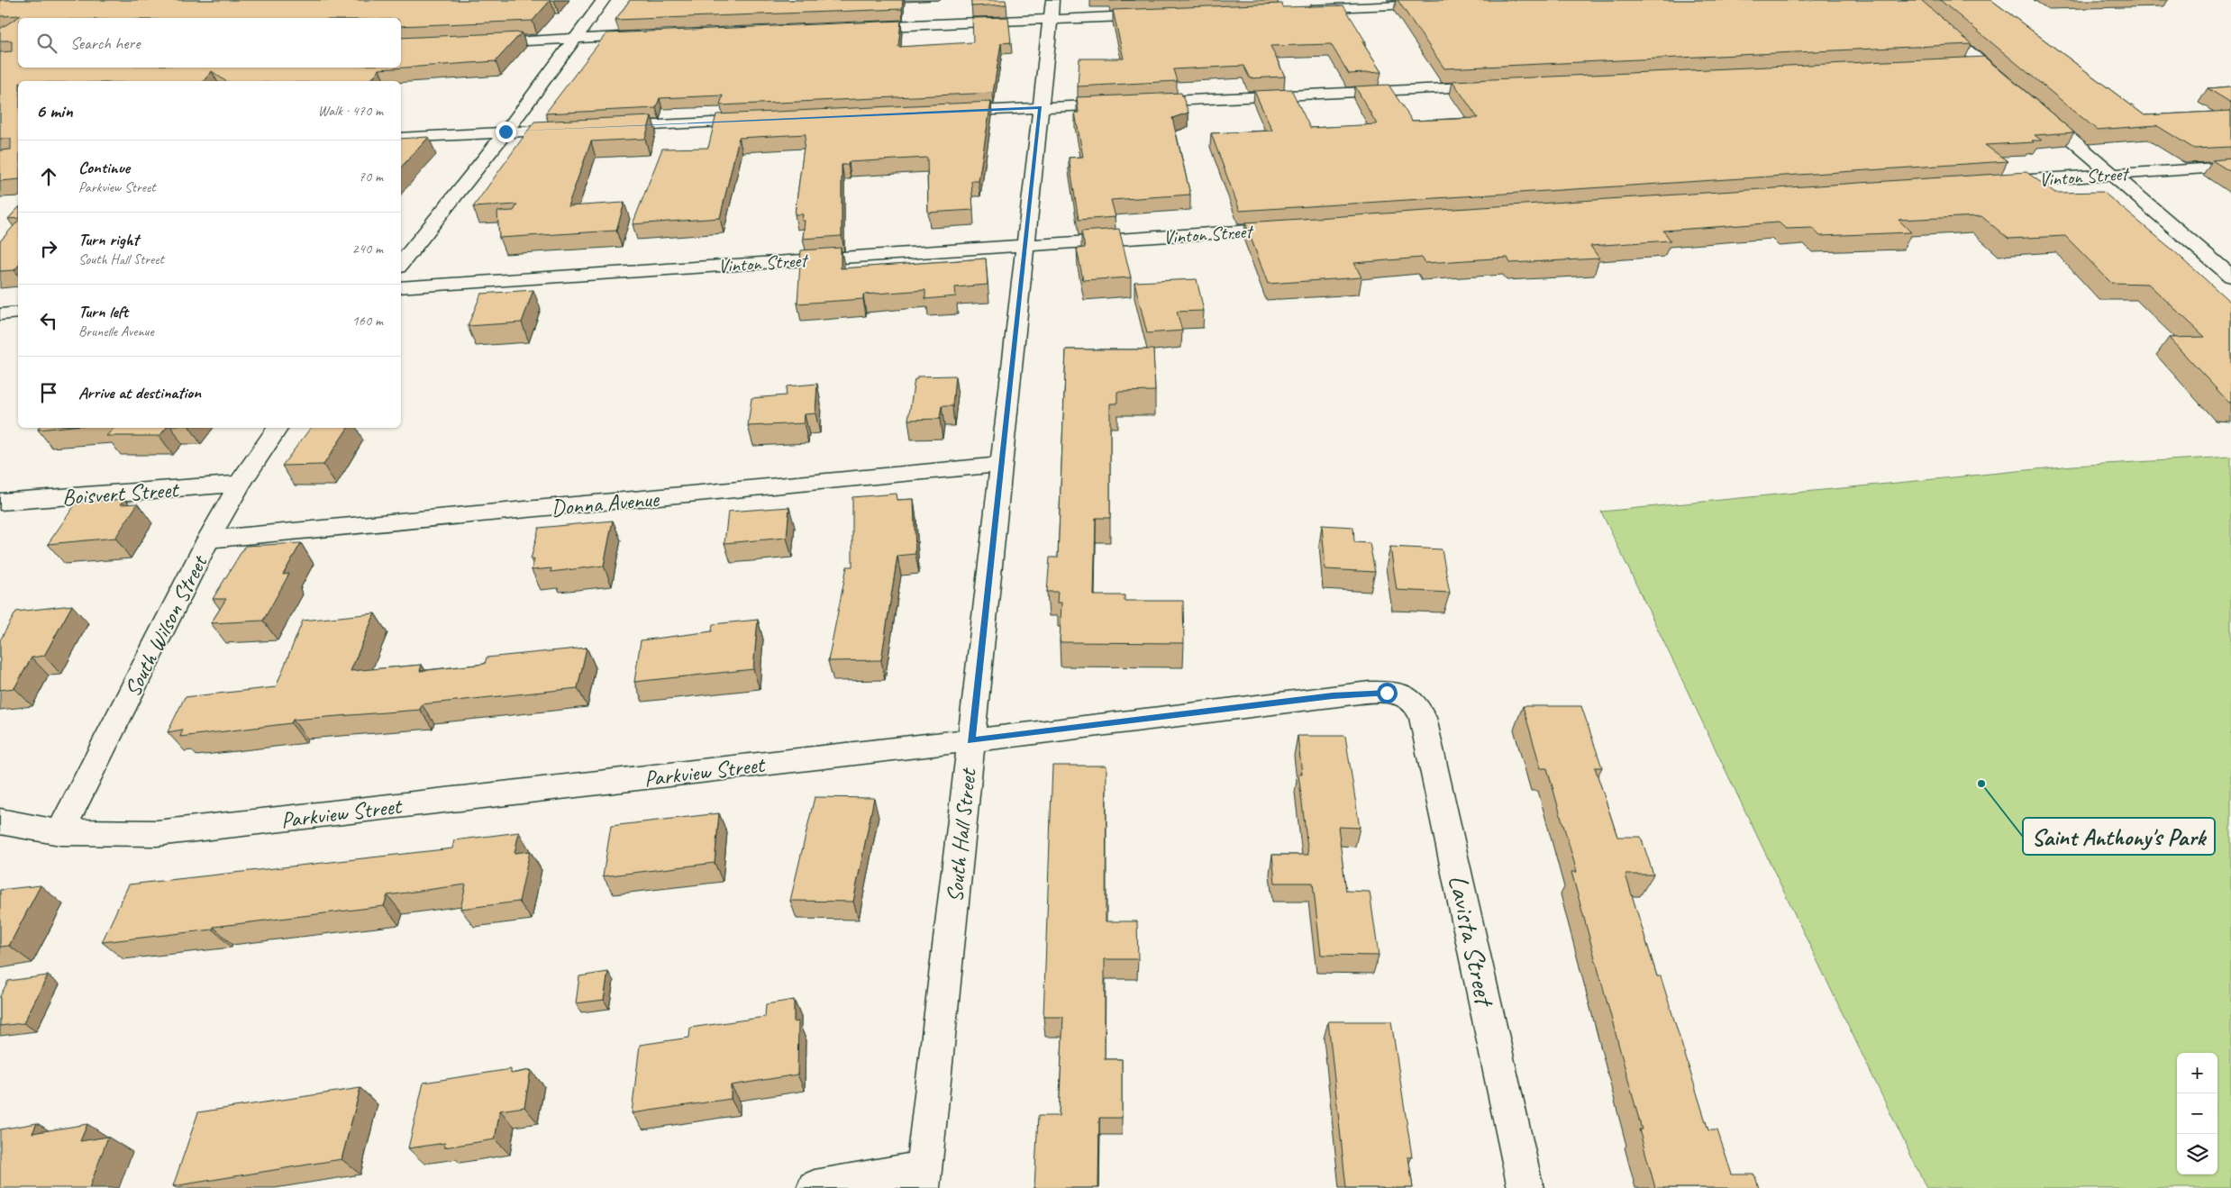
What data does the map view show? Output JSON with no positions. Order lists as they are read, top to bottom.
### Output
{
  "streets": {
    "street": [
      "Vinton Street",
      "Boisvert Street",
      "Donna Avenue",
      "South Wilson Street",
      "Parkview Street",
      "South Hall Street",
      "Lavista Street"
    ]
  },
  "crossings": [
    ["Vinton Street", "South Hall Street"],
    ["Boisvert Street", "South Wilson Street"],
    ["Donna Avenue", "South Wilson Street"],
    ["Donna Avenue", "South Hall Street"],
    ["South Wilson Street", "Parkview Street"],
    ["Parkview Street", "South Hall Street"],
    ["Parkview Street", "Lavista Street"]
  ],
  "places": ["Saint Anthony's Park"],
  "page": {
    "search": "Search here",
    "heading": ["6 min", "Walk · 470 m"],
    "list": [
      ["Continue", "Parkview Street", "70 m"],
      ["Turn right", "South Hall Street", "240 m"],
      ["Turn left", "Brunelle Avenue", "160 m"],
      "Arrive at destination"
    ],
    "map_buttons": ["+", "−"]
  }
}
